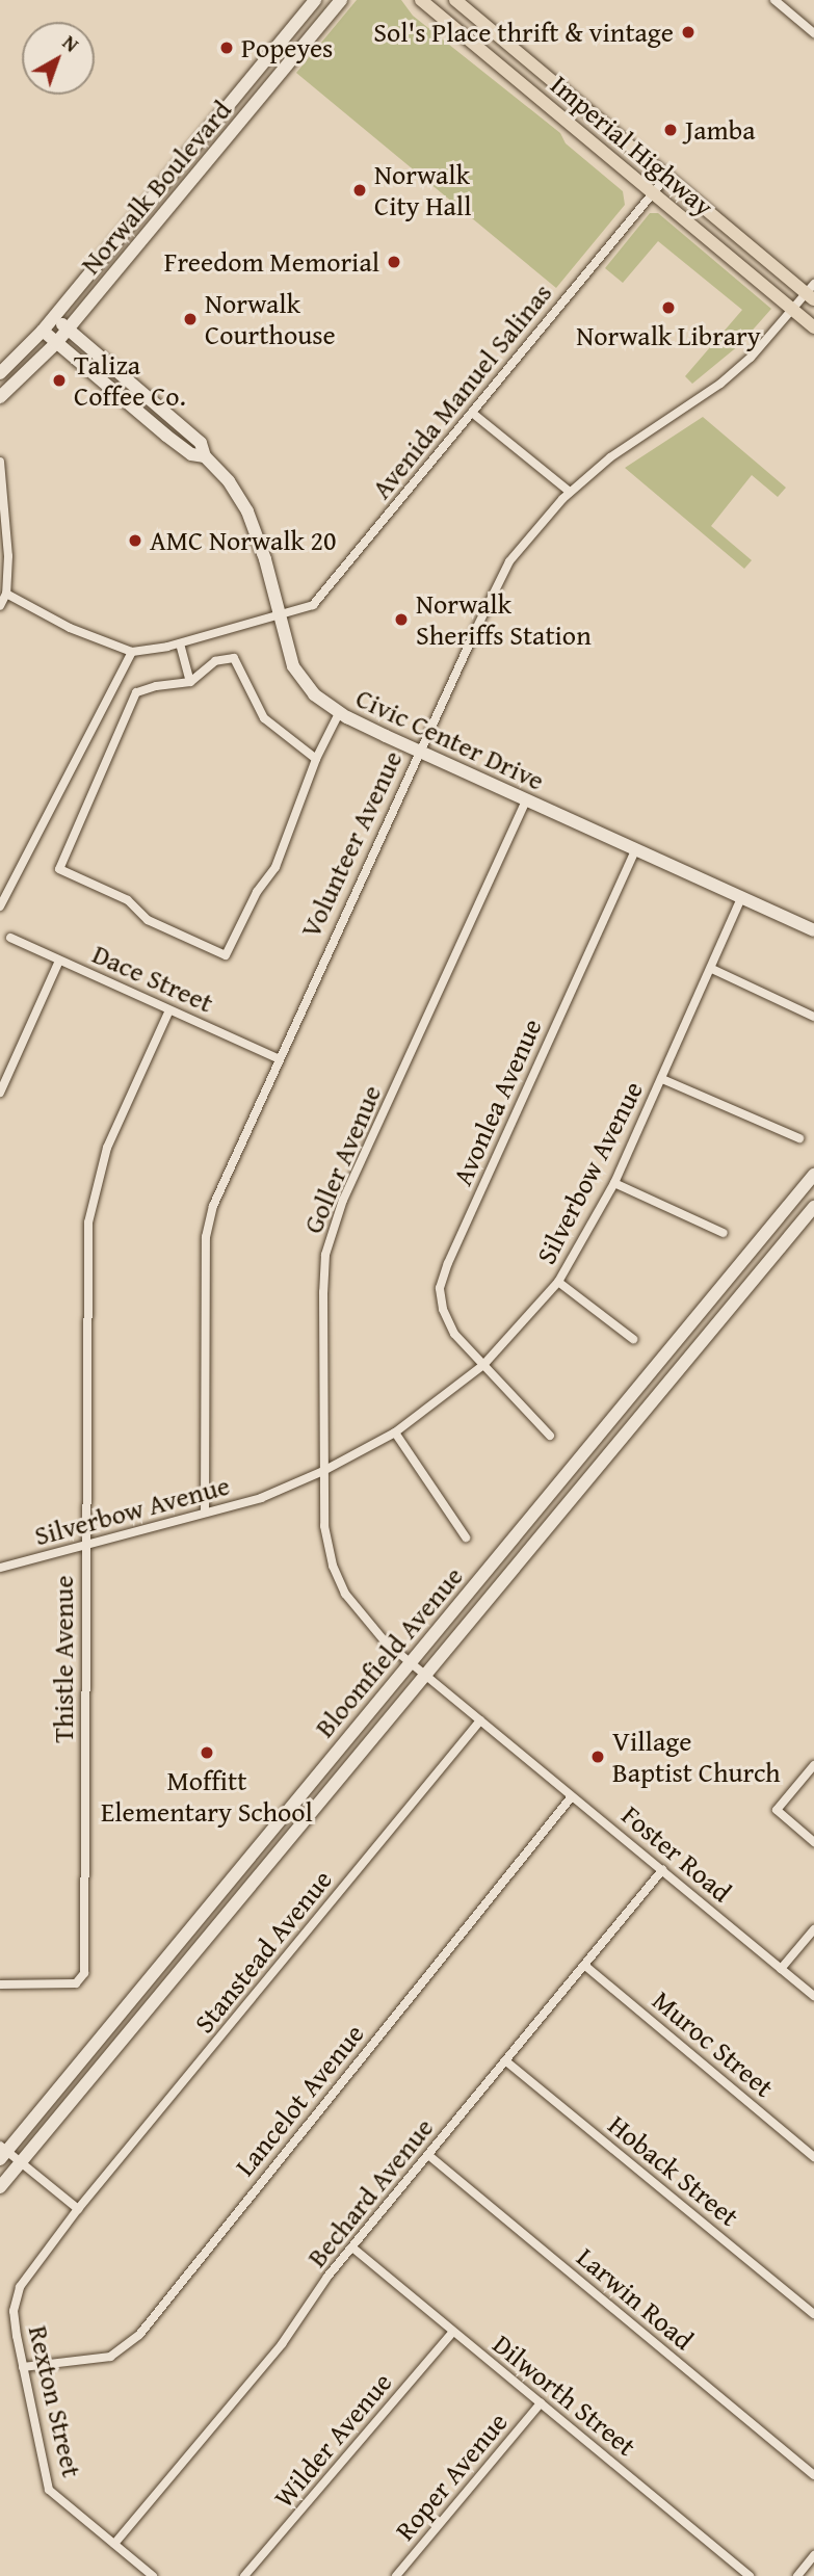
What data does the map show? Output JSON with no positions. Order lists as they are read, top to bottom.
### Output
{
  "streets": {
    "main road": [
      "Imperial Highway",
      "Norwalk Boulevard",
      "Civic Center Drive",
      "Bloomfield Avenue"
    ],
    "street": [
      "Avenida Manuel Salinas",
      "Volunteer Avenue",
      "Dace Street",
      "Avonlea Avenue",
      "Goller Avenue",
      "Silverbow Avenue",
      "Thistle Avenue",
      "Foster Road",
      "Stanstead Avenue",
      "Muroc Street",
      "Lancelot Avenue",
      "Hoback Street",
      "Bechard Avenue",
      "Larwin Road",
      "Dilworth Street",
      "Rexton Street",
      "Wilder Avenue",
      "Roper Avenue"
    ]
  },
  "crossings": [
    ["Imperial Highway", "Avenida Manuel Salinas"],
    ["Imperial Highway", "Volunteer Avenue"],
    ["Norwalk Boulevard", "Civic Center Drive"],
    ["Avenida Manuel Salinas", "Civic Center Drive"],
    ["Civic Center Drive", "Volunteer Avenue"],
    ["Civic Center Drive", "Avonlea Avenue"],
    ["Civic Center Drive", "Goller Avenue"],
    ["Civic Center Drive", "Silverbow Avenue"],
    ["Volunteer Avenue", "Dace Street"],
    ["Volunteer Avenue", "Silverbow Avenue"],
    ["Dace Street", "Thistle Avenue"],
    ["Avonlea Avenue", "Silverbow Avenue"],
    ["Goller Avenue", "Silverbow Avenue"],
    ["Goller Avenue", "Bloomfield Avenue"],
    ["Goller Avenue", "Foster Road"],
    ["Silverbow Avenue", "Thistle Avenue"],
    ["Bloomfield Avenue", "Foster Road"],
    ["Foster Road", "Stanstead Avenue"],
    ["Foster Road", "Lancelot Avenue"],
    ["Foster Road", "Bechard Avenue"],
    ["Stanstead Avenue", "Rexton Street"],
    ["Muroc Street", "Bechard Avenue"],
    ["Lancelot Avenue", "Rexton Street"],
    ["Hoback Street", "Bechard Avenue"],
    ["Bechard Avenue", "Larwin Road"],
    ["Bechard Avenue", "Dilworth Street"],
    ["Bechard Avenue", "Rexton Street"],
    ["Dilworth Street", "Wilder Avenue"],
    ["Dilworth Street", "Roper Avenue"]
  ],
  "places": [
    "Sol's Place thrift & vintage",
    "Popeyes",
    "Jamba",
    "Norwalk City Hall",
    "Freedom Memorial",
    "Norwalk Library",
    "Norwalk Courthouse",
    "Taliza Coffee Co.",
    "AMC Norwalk 20",
    "Norwalk Sheriffs Station",
    "Moffitt Elementary School",
    "Village Baptist Church"
  ],
  "north": "top right"
}
